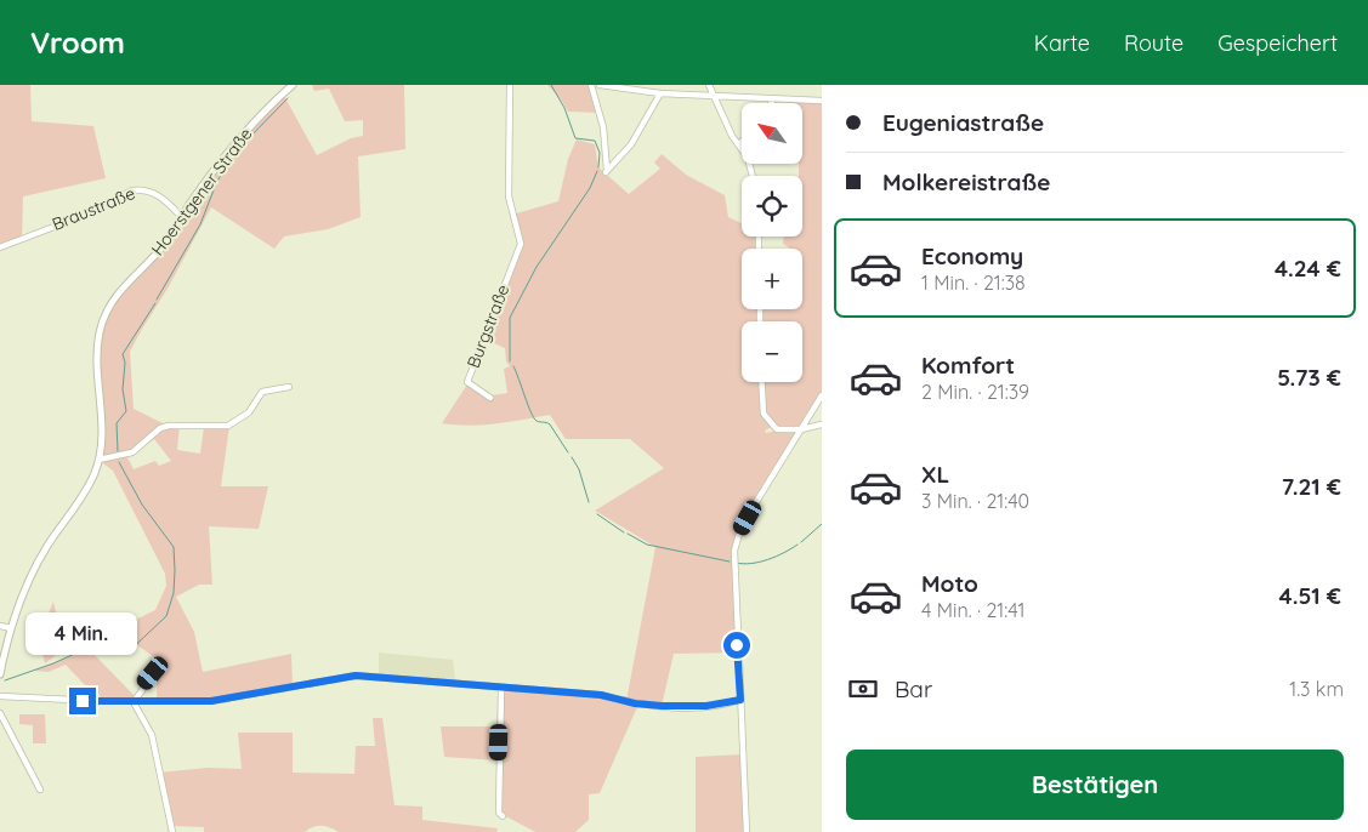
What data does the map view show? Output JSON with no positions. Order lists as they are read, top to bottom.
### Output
{
  "streets": {
    "main road": ["Hoerstgener Straße"],
    "street": ["Braustraße", "Burgstraße"]
  },
  "crossings": [
    ["Hoerstgener Straße", "Braustraße"]
  ],
  "north": "top left",
  "page": {
    "header": "Vroom",
    "nav": ["Karte", "Route", "Gespeichert"],
    "banner": ["Eugeniastraße", "Molkereistraße"],
    "map_buttons": ["+", "−"],
    "list": [
      {
        "name": "Economy",
        "note": "1 Min. · 21:38",
        "value": "4.24 €"
      },
      {
        "name": "Komfort",
        "note": "2 Min. · 21:39",
        "value": "5.73 €"
      },
      {
        "name": "XL",
        "note": "3 Min. · 21:40",
        "value": "7.21 €"
      },
      {
        "name": "Moto",
        "note": "4 Min. · 21:41",
        "value": "4.51 €"
      }
    ],
    "bubble": "4 Min.",
    "pay": ["Bar", "1.3 km"],
    "buttons": "Bestätigen"
  }
}
